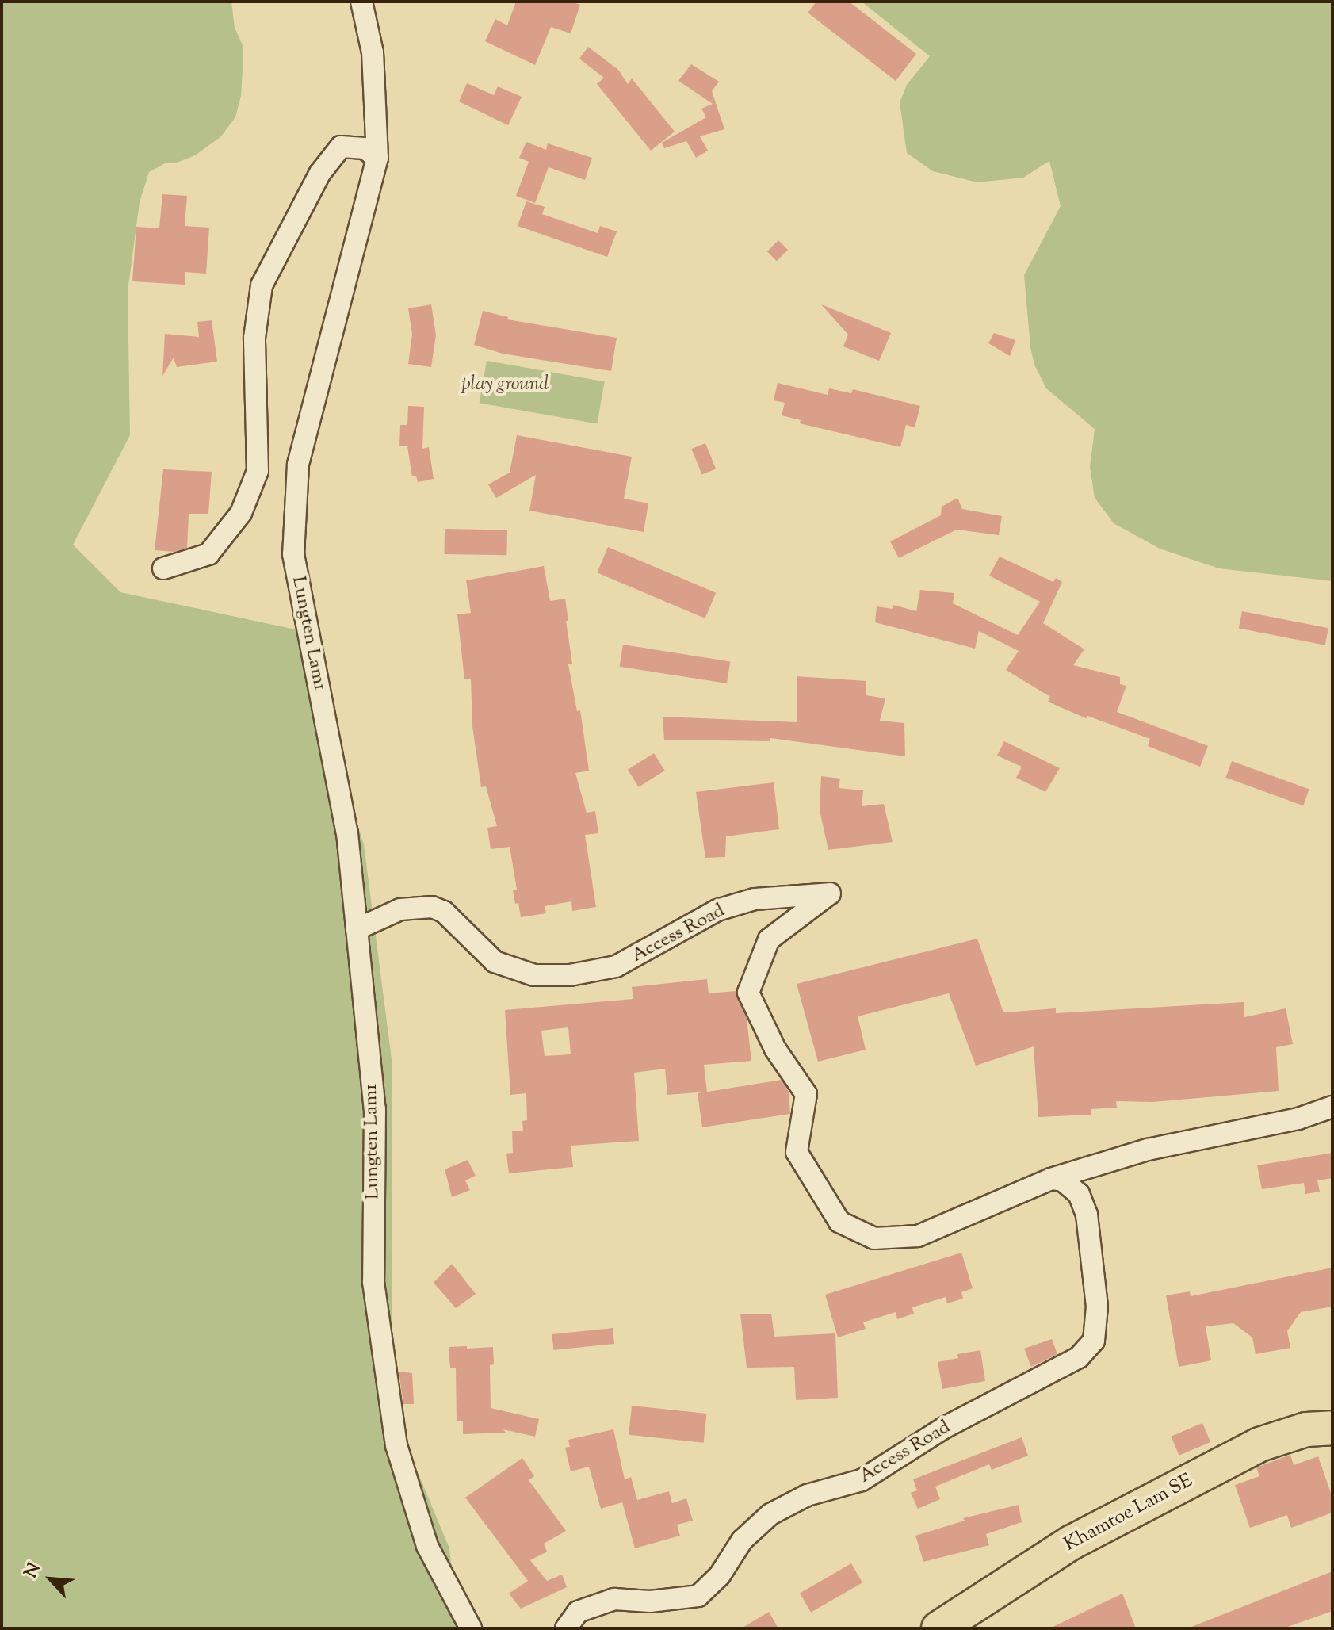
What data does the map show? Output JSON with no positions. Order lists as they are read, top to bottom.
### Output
{
  "streets": {
    "main road": ["Khamtoe Lam SE"],
    "street": ["Lungten Lam1", "Access Road"]
  },
  "crossings": [
    ["Lungten Lam1", "Access Road"]
  ],
  "parks": ["play ground"],
  "north": "top left"
}
